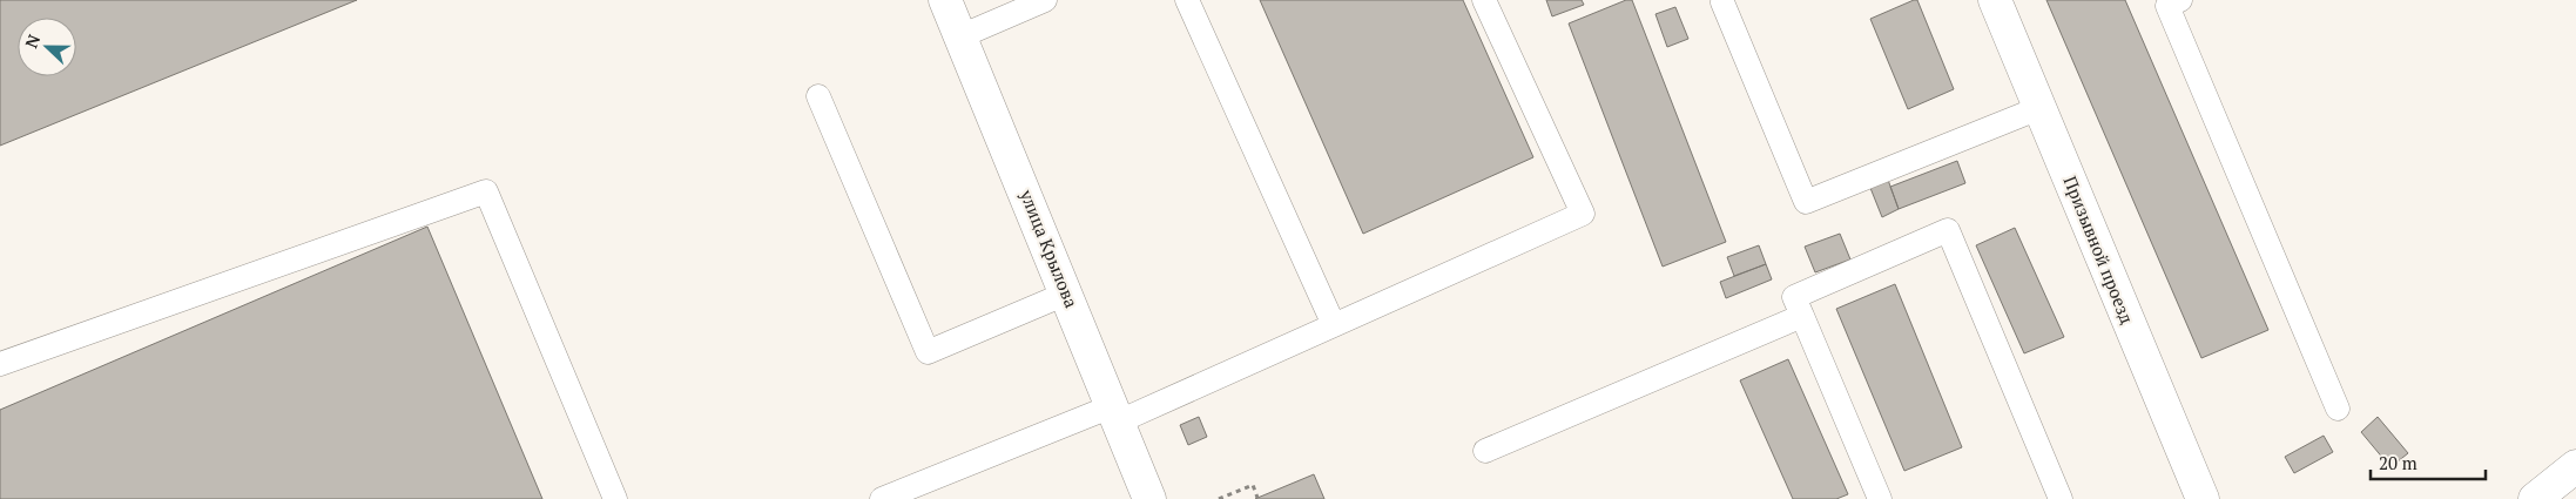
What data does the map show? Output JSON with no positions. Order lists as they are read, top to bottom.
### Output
{
  "streets": {
    "street": ["улица Крылова", "Призывной проезд"]
  },
  "scale_bar": "20 m",
  "north": "left"
}
